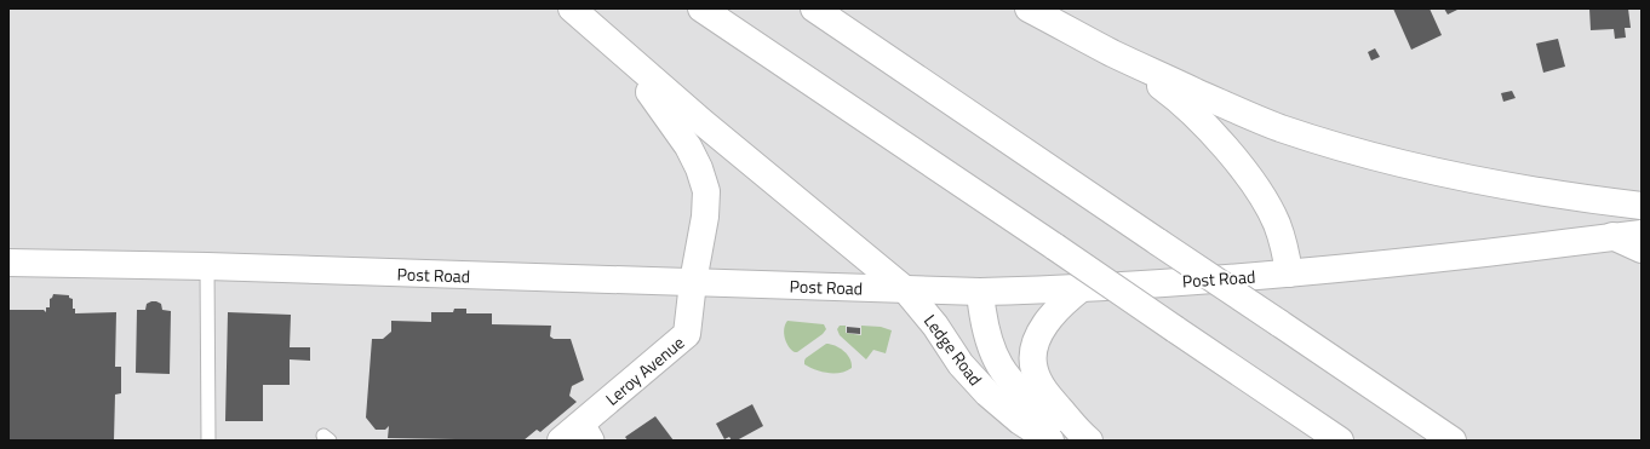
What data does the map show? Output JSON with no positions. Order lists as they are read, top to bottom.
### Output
{
  "streets": {
    "main road": ["Post Road", "Ledge Road", "Leroy Avenue"]
  },
  "crossings": [
    ["Post Road", "Ledge Road"],
    ["Post Road", "Leroy Avenue"],
    ["Ledge Road", "Leroy Avenue"]
  ]
}
